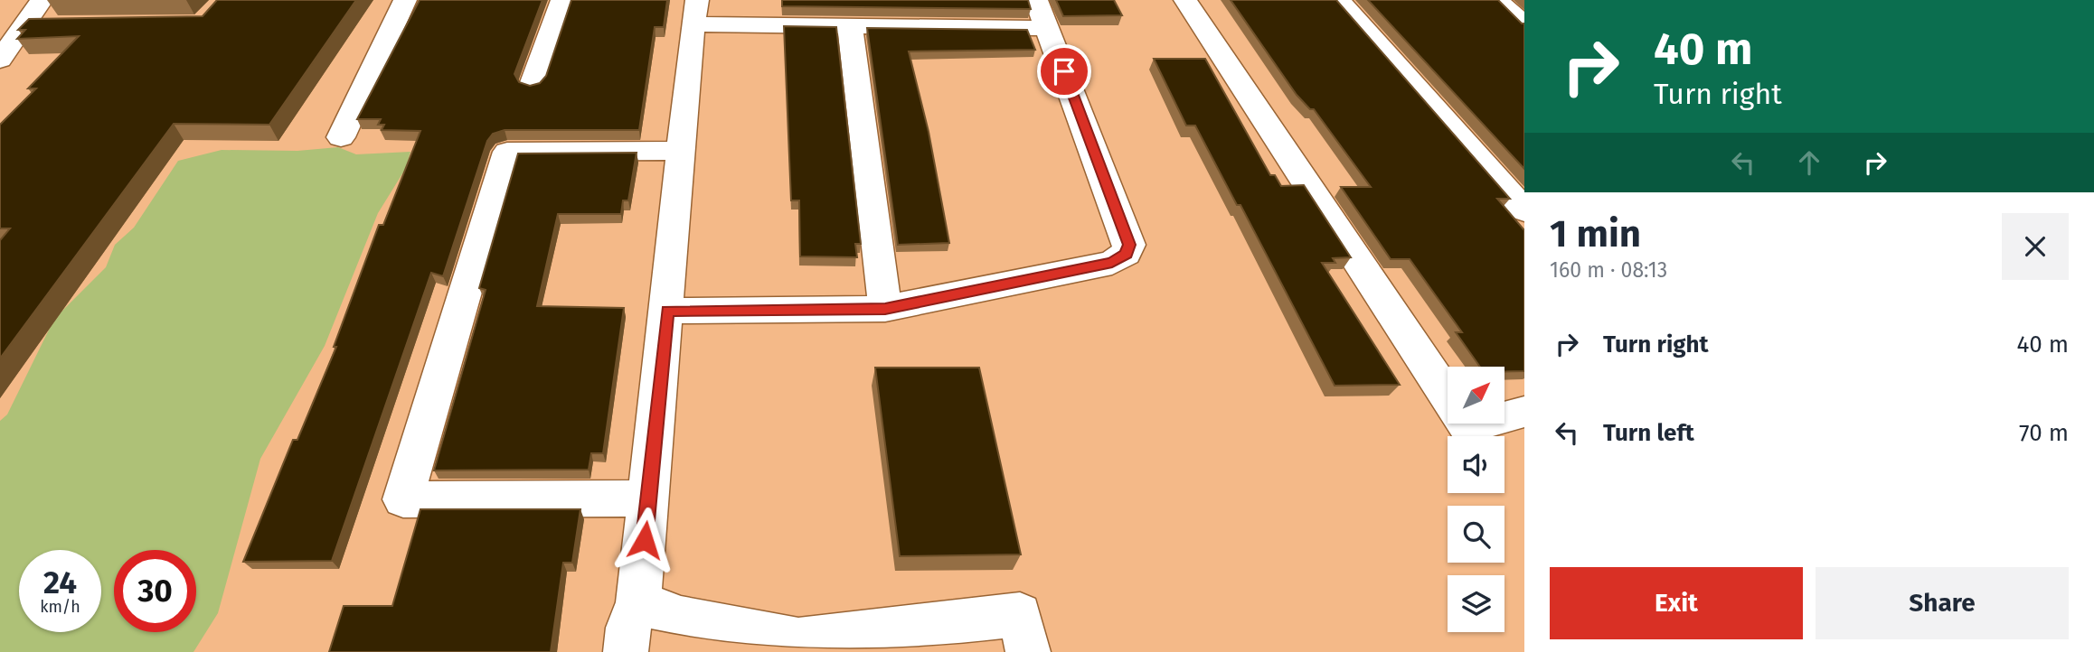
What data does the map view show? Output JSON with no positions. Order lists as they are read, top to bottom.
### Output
{
  "north": "top right",
  "page": {
    "turn": ["40 m", "Turn right"],
    "heading": ["1 min", "160 m · 08:13"],
    "list": [
      {
        "name": "Turn right",
        "value": "40 m"
      },
      {
        "name": "Turn left",
        "value": "70 m"
      }
    ],
    "speed": "24 km/h",
    "limit": "30",
    "buttons": ["Exit", "Share"]
  }
}
